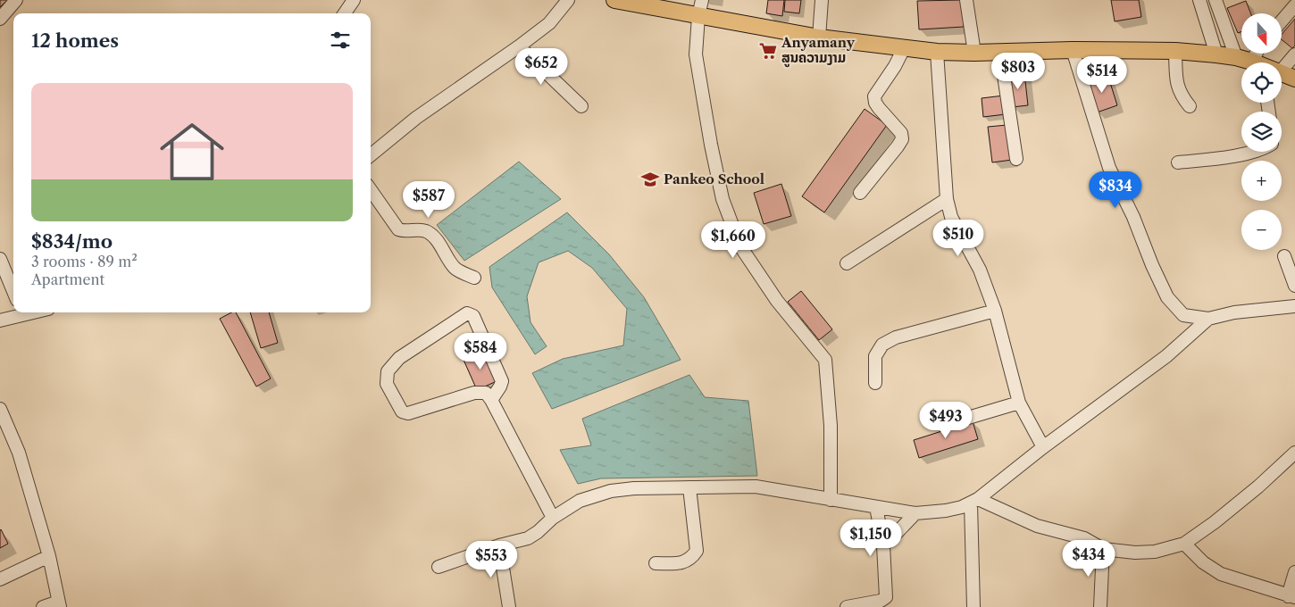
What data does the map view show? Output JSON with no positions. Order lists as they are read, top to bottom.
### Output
{
  "places": {
    "supermarket": ["Anyamany ສູນຄວາມງາມ"],
    "school or university": ["Pankeo School"]
  },
  "north": "bottom",
  "page": {
    "map_buttons": ["+", "−"],
    "heading": "12 homes",
    "price": [
      "$652",
      "$803",
      "$514",
      "$834",
      "$587",
      "$510",
      "$1,660",
      "$584",
      "$493",
      "$1,150",
      "$434",
      "$553"
    ],
    "list": [
      {
        "name": "$834/mo",
        "note": "3 rooms · 89 m² · Apartment"
      }
    ]
  }
}
